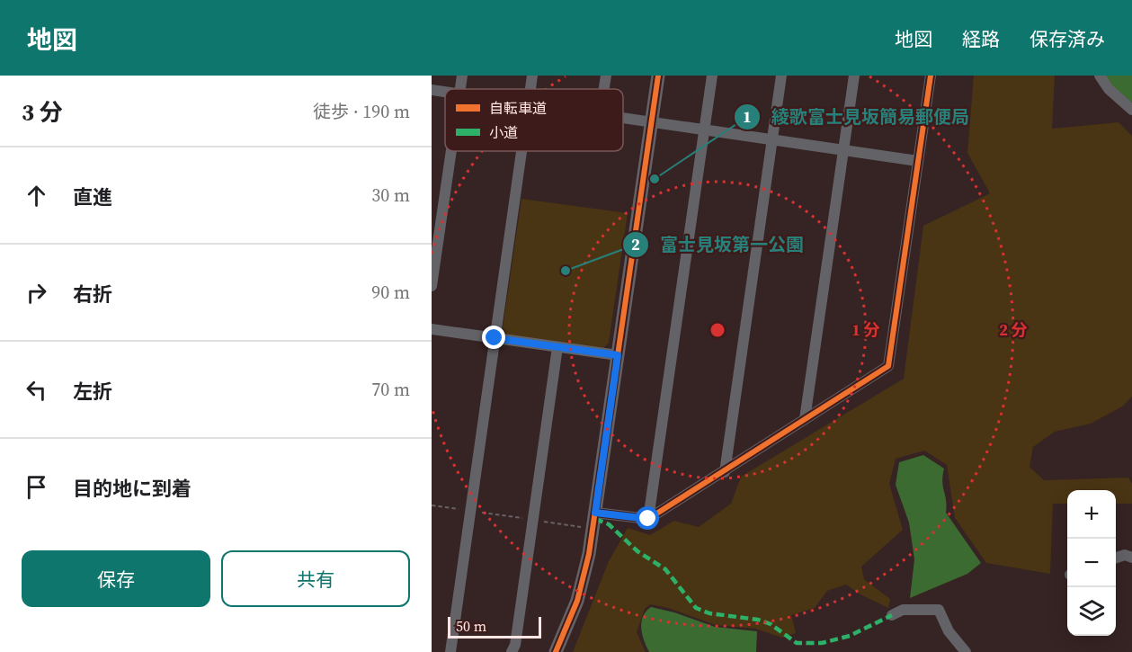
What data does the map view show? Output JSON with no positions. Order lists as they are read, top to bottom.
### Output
{
  "places": ["綾歌富士見坂簡易郵便局", "富士見坂第一公園"],
  "legend": ["自転車道", "小道"],
  "scale_bar": "50 m",
  "page": {
    "header": "地図",
    "nav": ["地図", "経路", "保存済み"],
    "heading": ["3 分", "徒歩 · 190 m"],
    "list": [
      ["直進", "30 m"],
      ["右折", "90 m"],
      ["左折", "70 m"],
      "目的地に到着"
    ],
    "map_buttons": ["+", "−"],
    "buttons": ["保存", "共有"],
    "scale": "50 m"
  },
  "rings": ["1 分", "2 分"]
}
